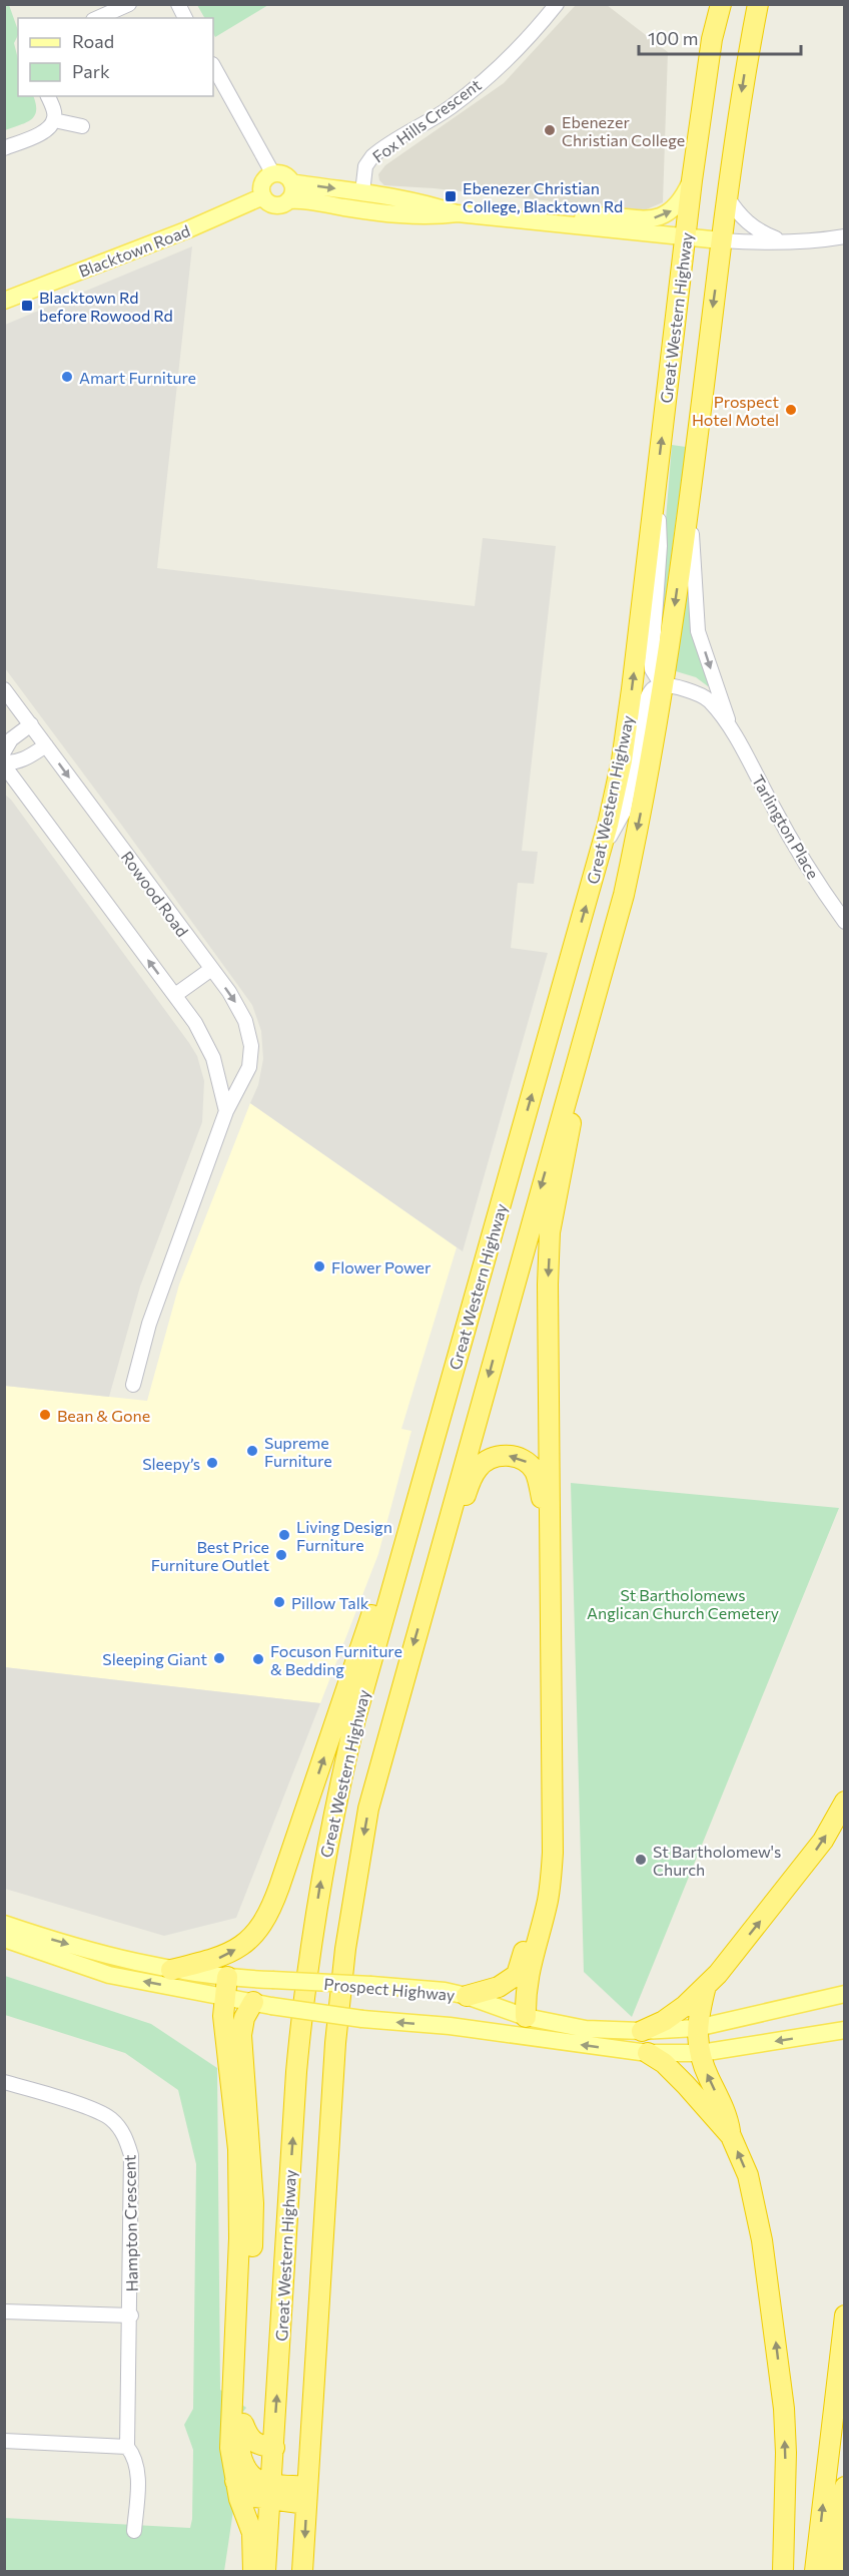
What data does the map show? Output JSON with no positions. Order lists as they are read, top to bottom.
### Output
{
  "streets": {
    "highway": ["Great Western Highway"],
    "main road": ["Blacktown Road", "Prospect Highway"],
    "street": [
      "Fox Hills Crescent",
      "Tarlington Place",
      "Rowood Road",
      "Hampton Crescent"
    ]
  },
  "crossings": [
    ["Great Western Highway", "Tarlington Place"]
  ],
  "parks": ["St Bartholomews Anglican Church Cemetery"],
  "places": {
    "other": [
      "Ebenezer Christian College",
      "Amart Furniture",
      "Prospect Hotel Motel",
      "Flower Power",
      "Bean & Gone",
      "Supreme Furniture",
      "Sleepy’s",
      "Living Design Furniture",
      "Best Price Furniture Outlet",
      "Pillow Talk",
      "Sleeping Giant",
      "Focuson Furniture & Bedding",
      "St Bartholomew's Church"
    ],
    "transit": ["Ebenezer Christian College, Blacktown Rd", "Blacktown Rd before Rowood Rd"]
  },
  "legend": ["Road", "Park"],
  "scale_bar": "100 m"
}
